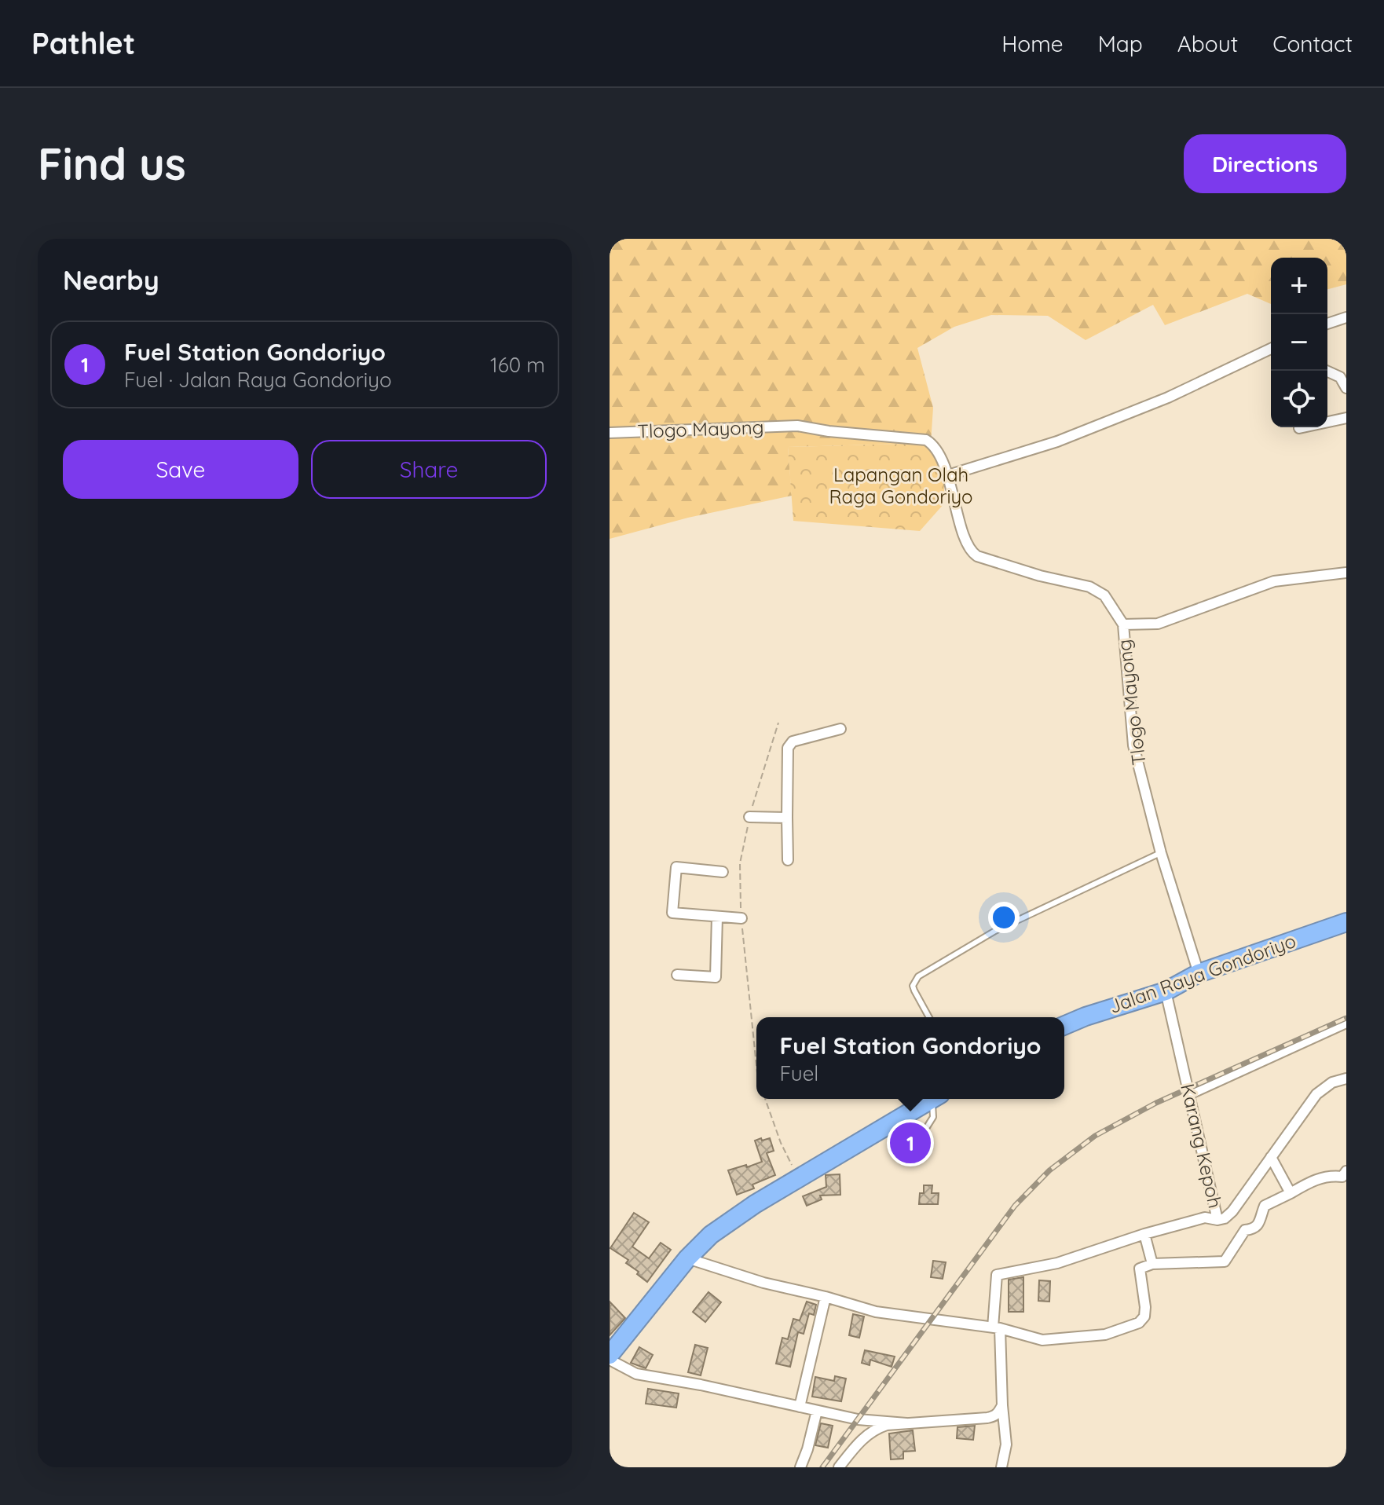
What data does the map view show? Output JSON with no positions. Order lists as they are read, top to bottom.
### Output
{
  "streets": {
    "highway": ["Jalan Raya Gondoriyo"],
    "street": ["Tlogo Mayong", "Karang Kepoh"]
  },
  "crossings": [
    ["Tlogo Mayong", "Jalan Raya Gondoriyo"],
    ["Jalan Raya Gondoriyo", "Karang Kepoh"]
  ],
  "parks": ["Lapangan Olah Raga Gondoriyo"],
  "page": {
    "header": "Pathlet",
    "nav": [
      "Home",
      "Map",
      "About",
      "Contact"
    ],
    "buttons": [
      "Directions",
      ["Save", "Share"]
    ],
    "title": "Find us",
    "heading": "Nearby",
    "map_buttons": ["+", "−"],
    "list": [
      {
        "mark": "1",
        "name": "Fuel Station Gondoriyo",
        "note": "Fuel · Jalan Raya Gondoriyo",
        "value": "160 m"
      }
    ],
    "popup": ["Fuel Station Gondoriyo", "Fuel"],
    "pins": "1"
  }
}
